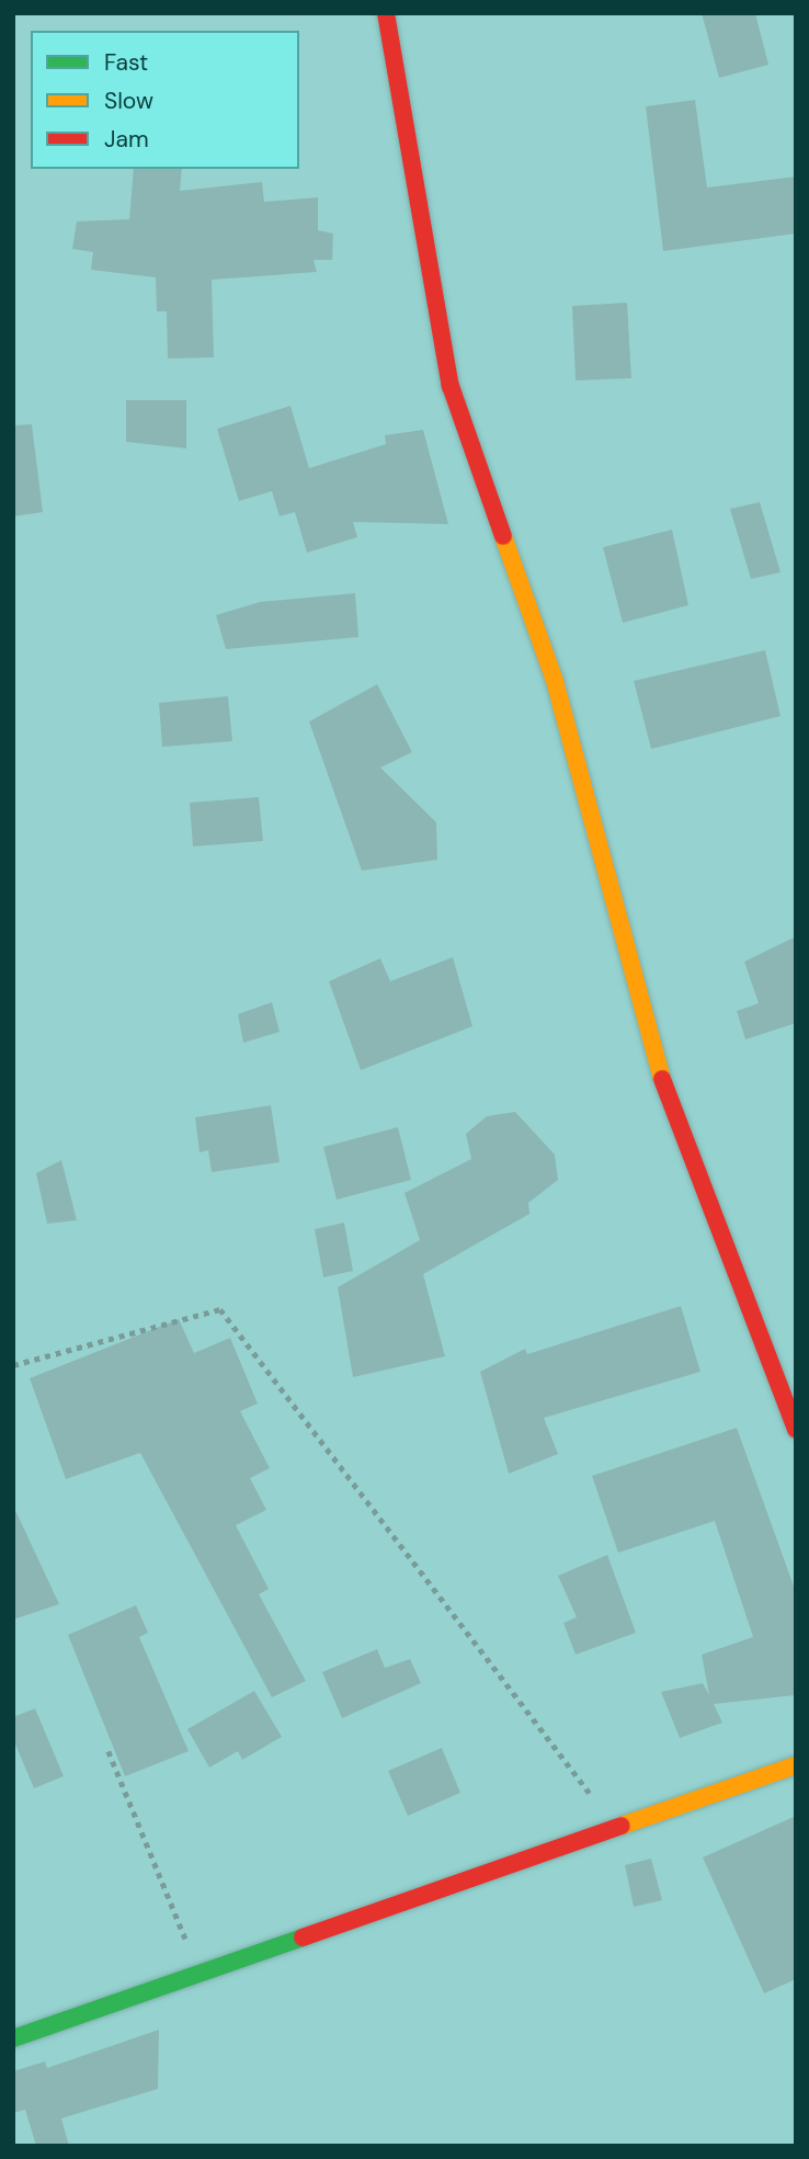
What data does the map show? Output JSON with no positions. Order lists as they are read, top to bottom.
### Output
{
  "legend": ["Fast", "Slow", "Jam"]
}
